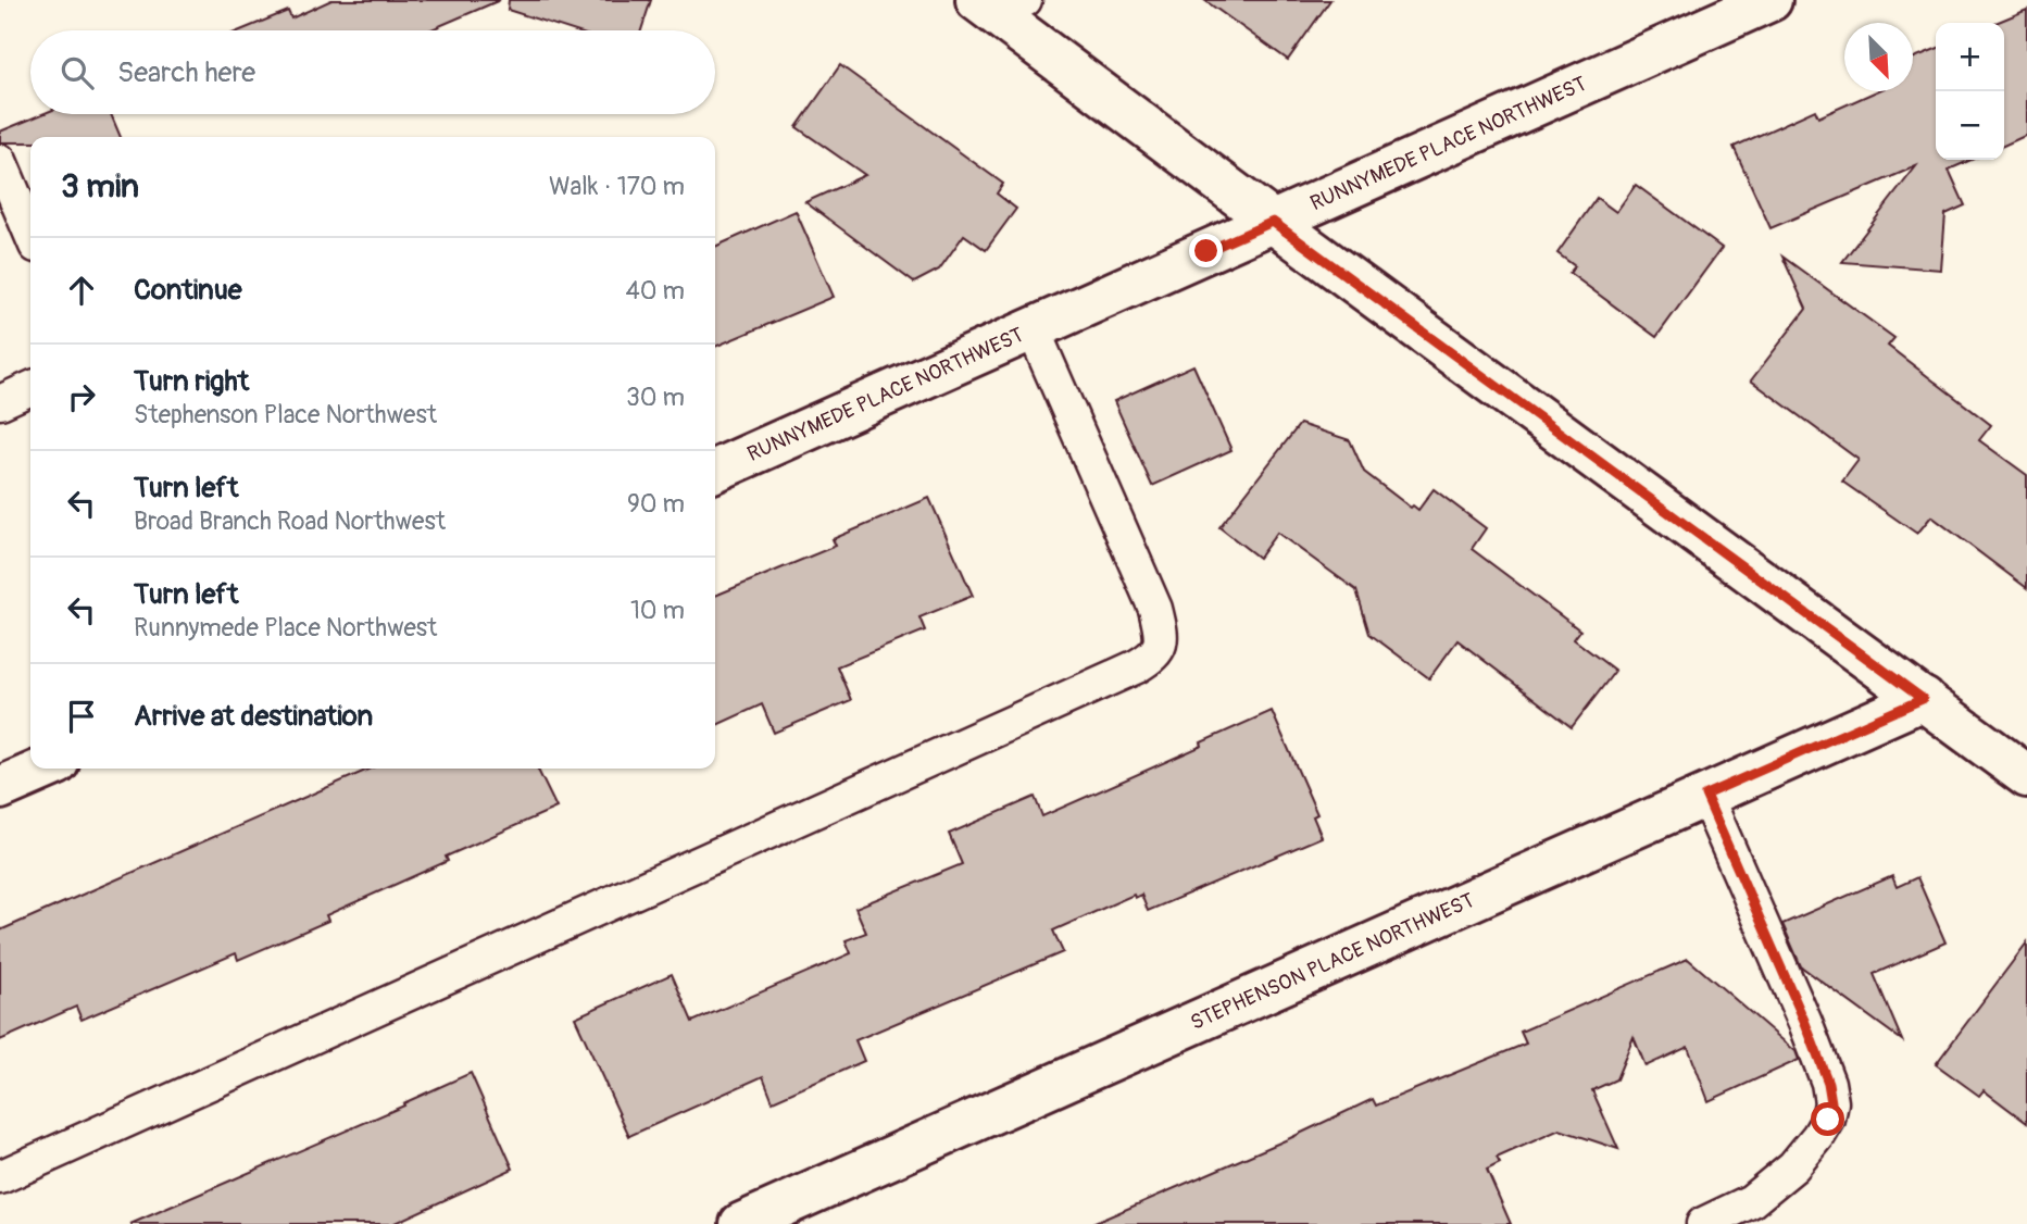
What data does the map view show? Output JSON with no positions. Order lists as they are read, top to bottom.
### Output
{
  "streets": {
    "street": ["RUNNYMEDE PLACE NORTHWEST", "STEPHENSON PLACE NORTHWEST"]
  },
  "north": "bottom right",
  "page": {
    "map_buttons": ["+", "−"],
    "search": "Search here",
    "heading": ["3 min", "Walk · 170 m"],
    "list": [
      ["Continue", "40 m"],
      ["Turn right", "Stephenson Place Northwest", "30 m"],
      ["Turn left", "Broad Branch Road Northwest", "90 m"],
      ["Turn left", "Runnymede Place Northwest", "10 m"],
      "Arrive at destination"
    ]
  }
}
